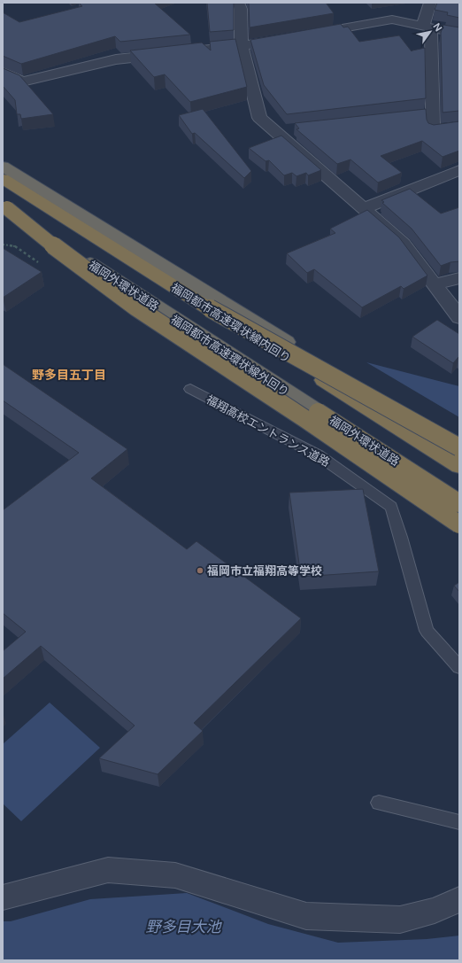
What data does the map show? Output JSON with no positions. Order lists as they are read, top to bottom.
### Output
{
  "streets": {
    "highway": ["福岡都市高速環状線内回り", "福岡都市高速環状線外回り"],
    "lane": ["福翔高校エントランス道路"]
  },
  "districts": ["野多目五丁目"],
  "water": ["野多目大池"],
  "places": ["福岡市立福翔高等学校"],
  "north": "top right"
}
